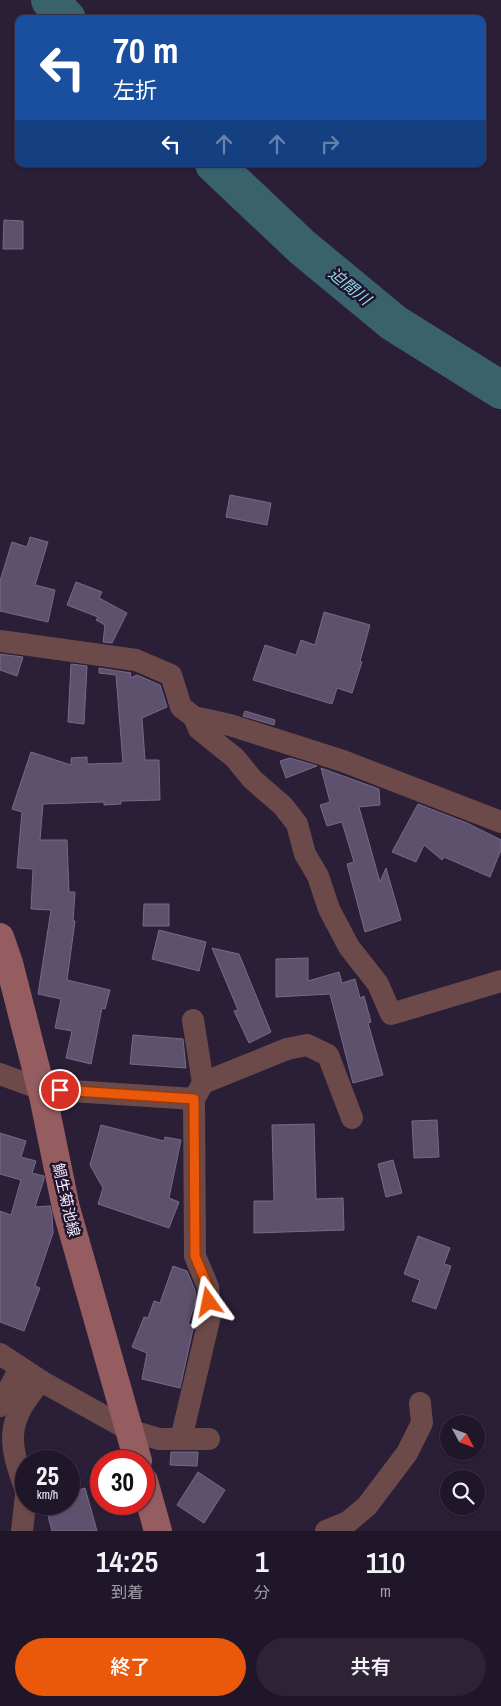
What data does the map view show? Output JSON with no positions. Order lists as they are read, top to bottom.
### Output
{
  "streets": {
    "main road": ["鯛生菊池線"]
  },
  "water": ["迫間川"],
  "north": "bottom right",
  "page": {
    "turn": ["70 m", "左折"],
    "speed": "25 km/h",
    "limit": "30",
    "eta": [
      "14:25",
      "到着",
      "1",
      "分",
      "110",
      "m"
    ],
    "buttons": ["終了", "共有"]
  }
}
